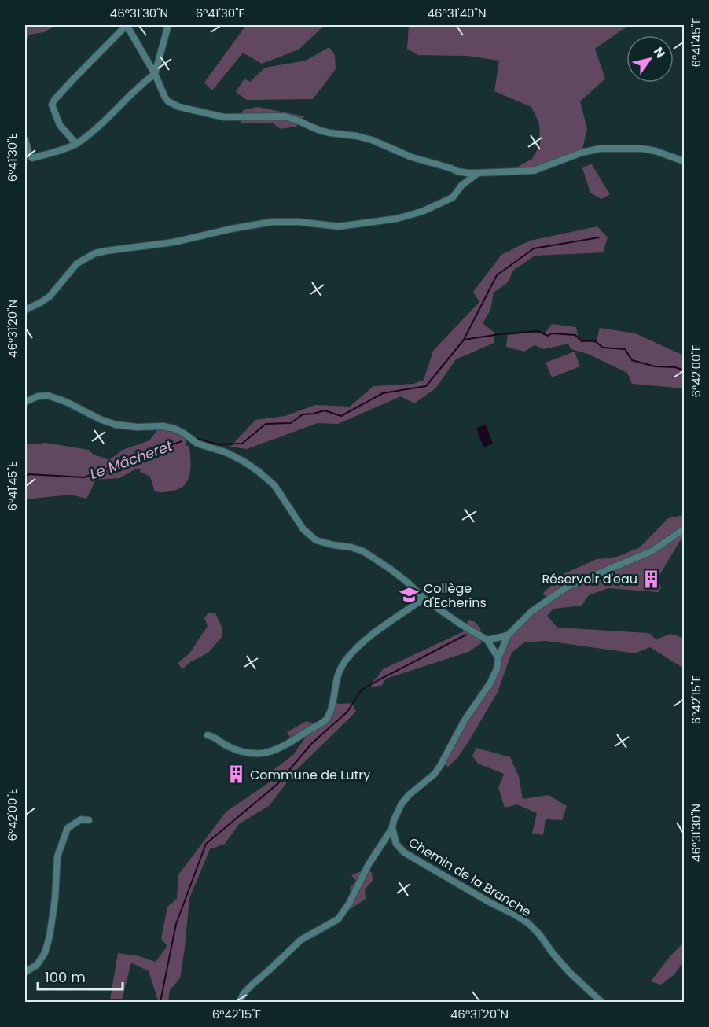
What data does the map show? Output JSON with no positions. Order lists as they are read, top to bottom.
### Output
{
  "streets": {
    "street": ["Chemin de la Branche"]
  },
  "water": ["Le Mâcheret"],
  "places": {
    "building": ["Réservoir d'eau", "Commune de Lutry"],
    "school or university": ["Collège d'Echerins"]
  },
  "scale_bar": "100 m",
  "north": "top right",
  "coordinates": [
    "46°31'30\"N",
    "6°41'30\"E",
    "46°31'40\"N",
    "6°41'45\"E",
    "46°31'20\"N",
    "6°42'00\"E",
    "6°42'15\"E"
  ]
}
